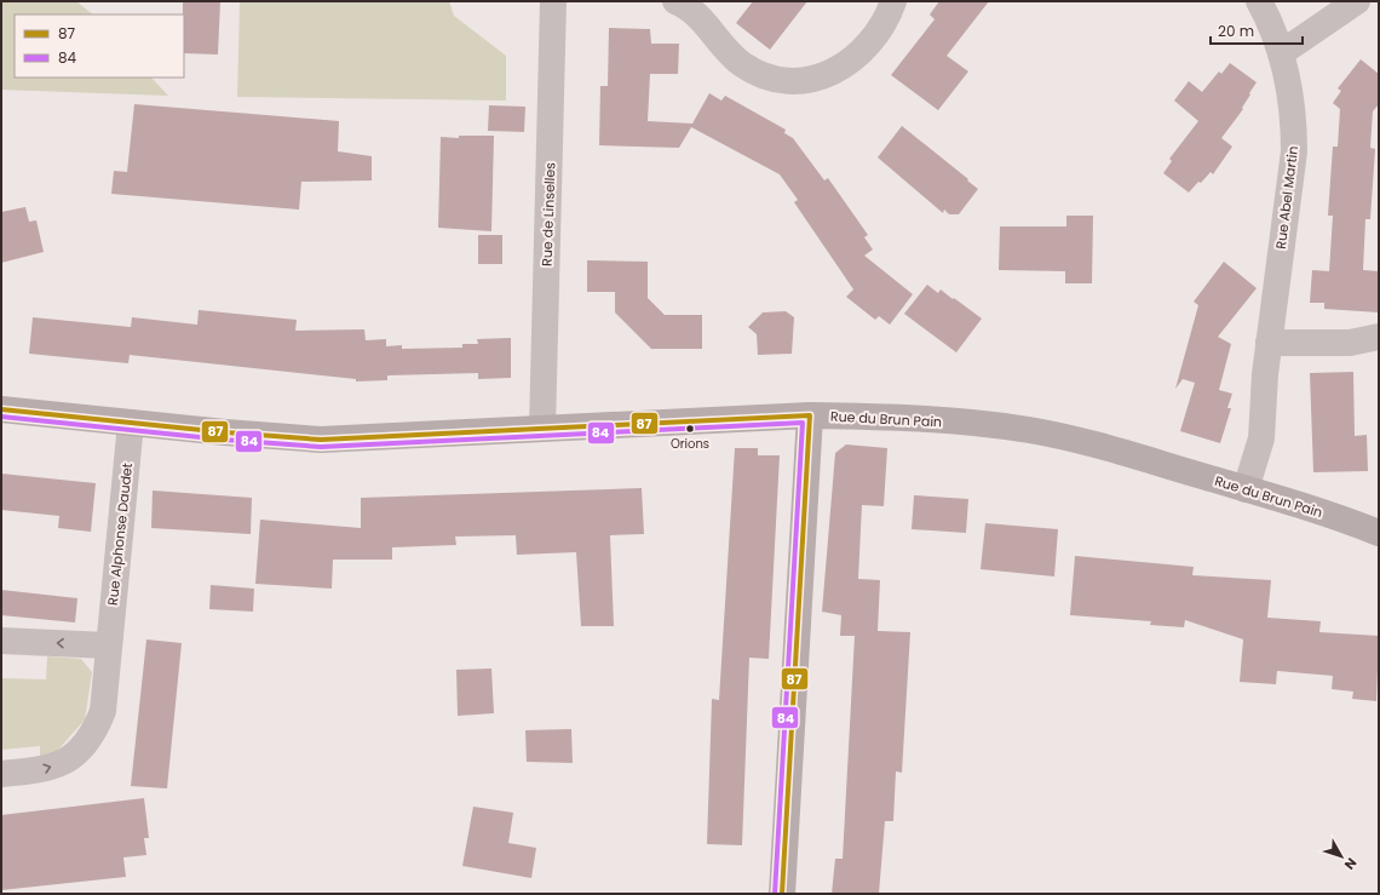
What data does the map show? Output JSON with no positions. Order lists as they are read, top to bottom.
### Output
{
  "streets": {
    "main road": ["Rue du Brun Pain"],
    "street": ["Rue Abel Martin", "Rue de Linselles", "Rue Alphonse Daudet"]
  },
  "crossings": [
    ["Rue Abel Martin", "Rue du Brun Pain"],
    ["Rue de Linselles", "Rue du Brun Pain"],
    ["Rue du Brun Pain", "Rue Alphonse Daudet"]
  ],
  "one_way": ["Rue Alphonse Daudet"],
  "places": ["Orions"],
  "lines": ["transit line 87", "transit line 84"],
  "legend": ["87", "84"],
  "scale_bar": "20 m",
  "north": "bottom right"
}
